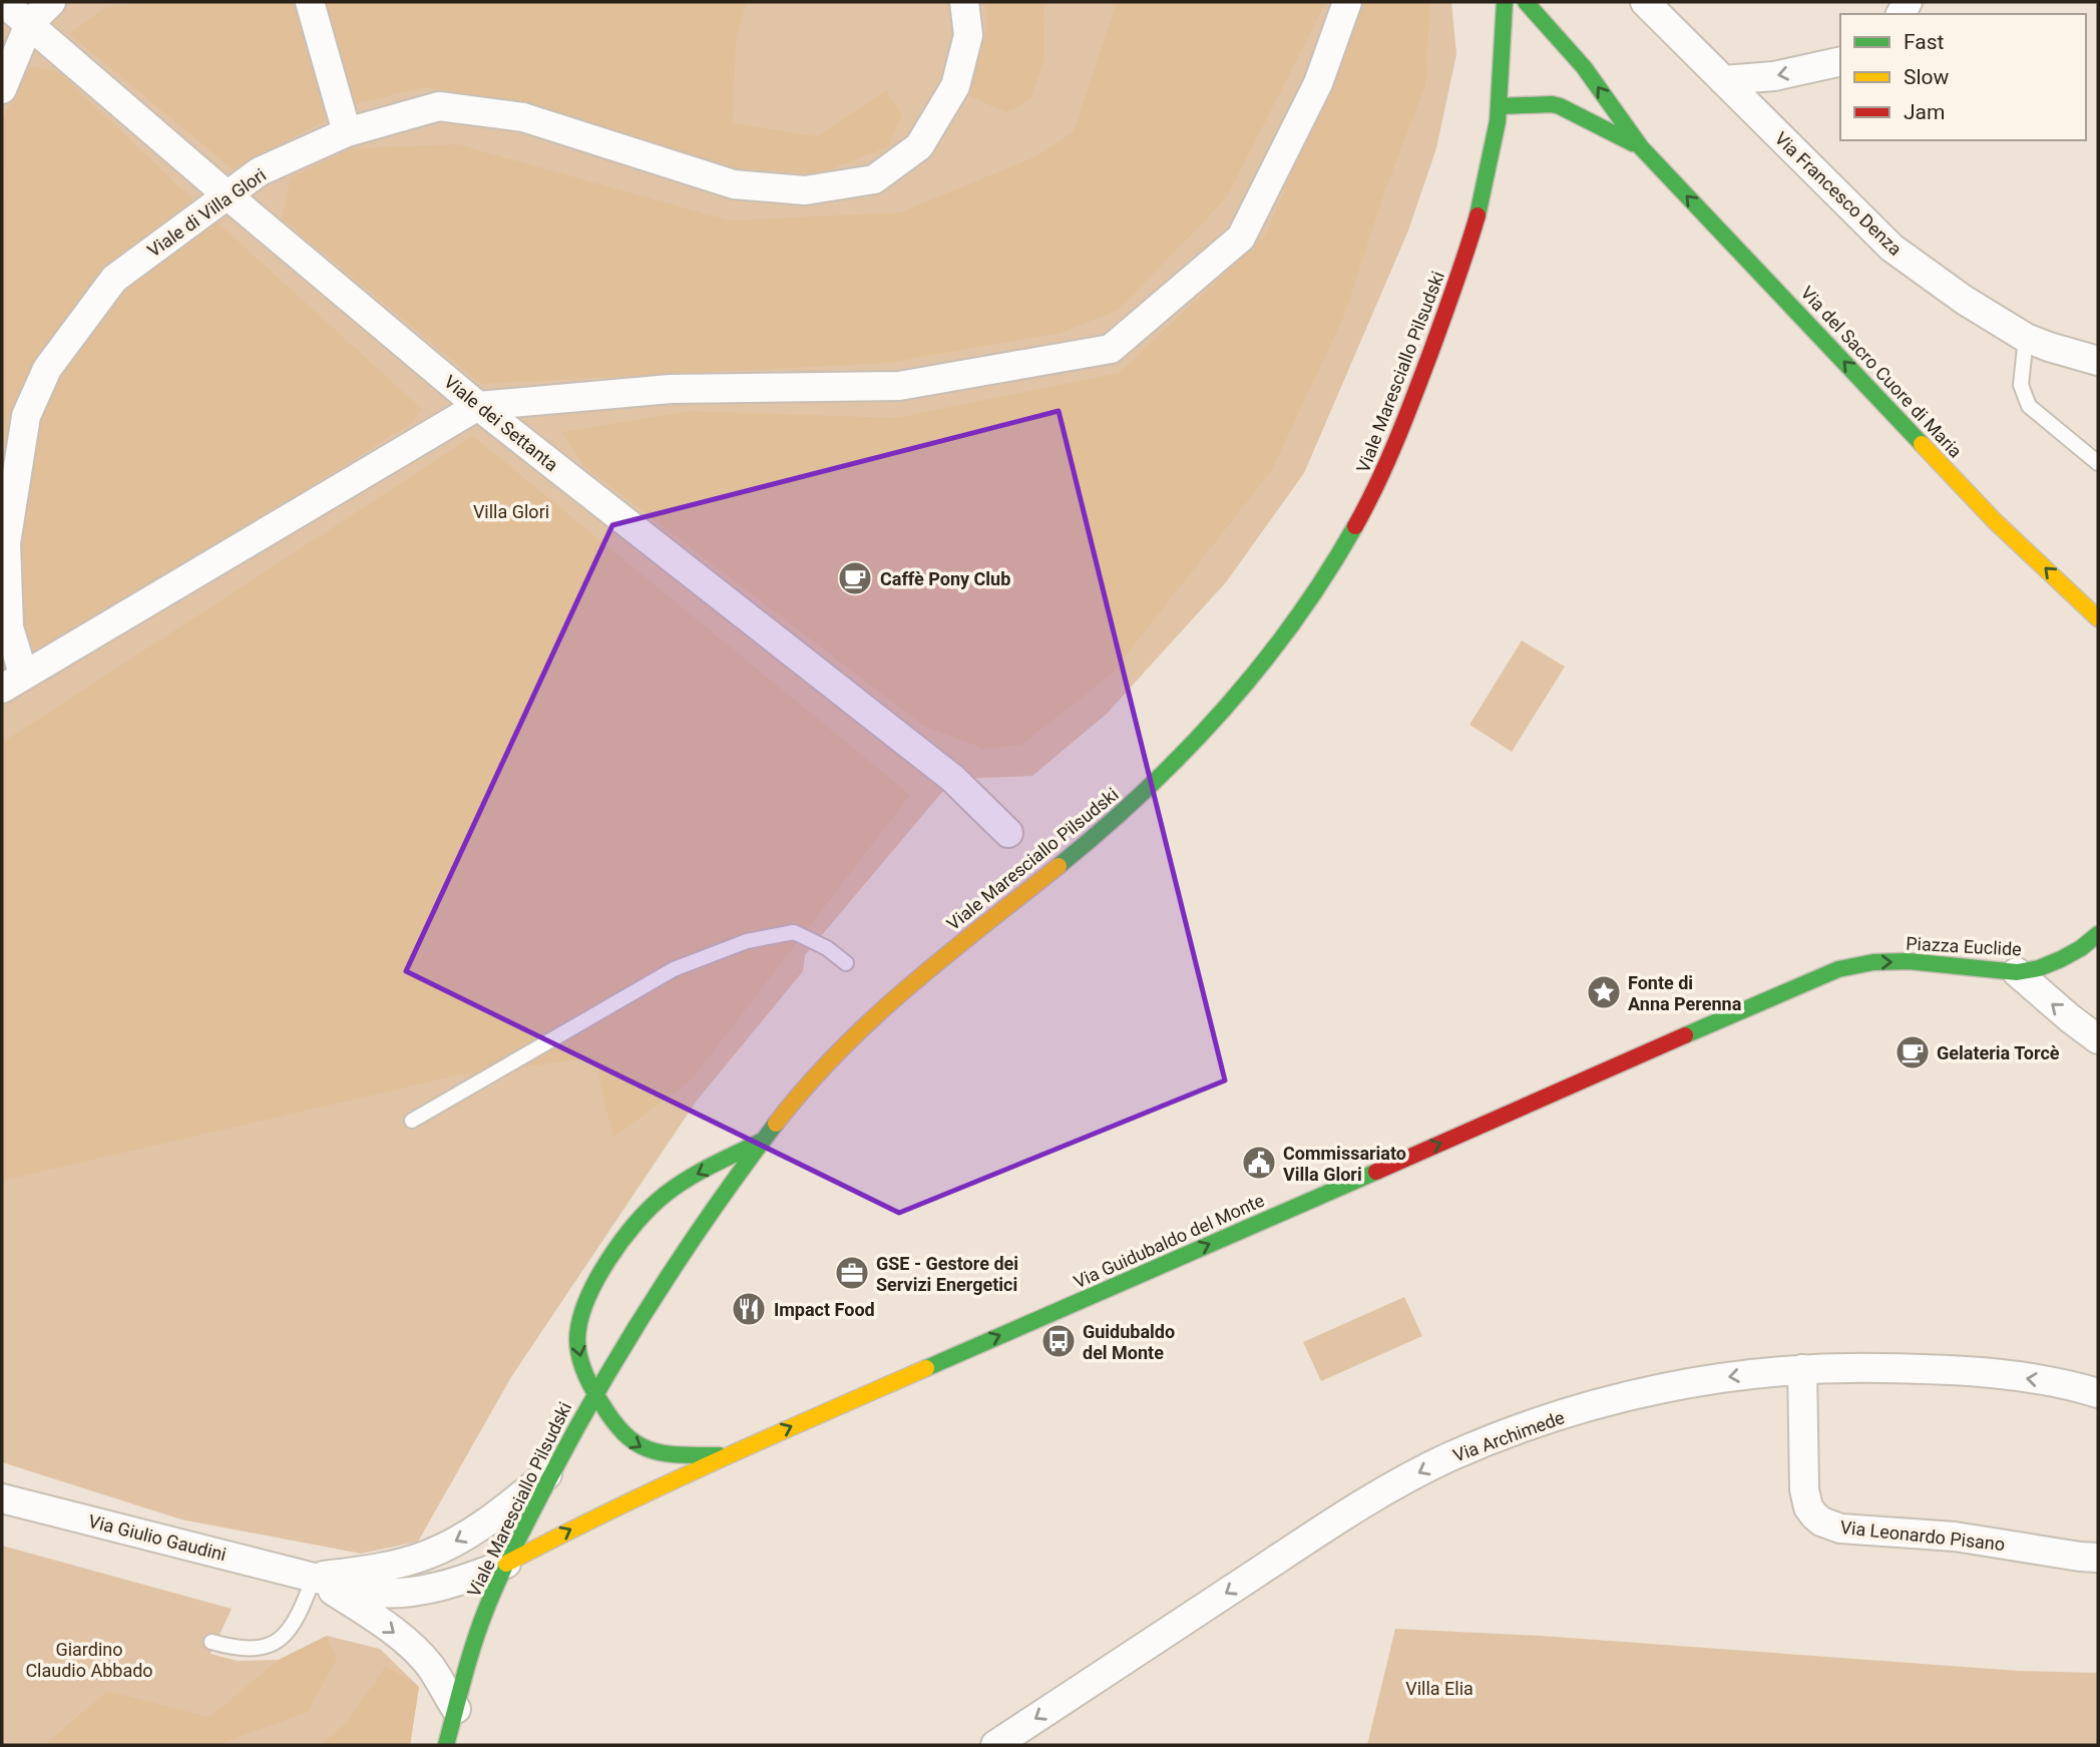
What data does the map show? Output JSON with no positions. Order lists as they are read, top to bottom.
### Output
{
  "streets": {
    "street": [
      "Via Francesco Denza",
      "Viale di Villa Glori",
      "Viale Maresciallo Pilsudski",
      "Via del Sacro Cuore di Maria",
      "Viale dei Settanta",
      "Piazza Euclide",
      "Via Guidubaldo del Monte",
      "Via Archimede",
      "Via Leonardo Pisano",
      "Via Giulio Gaudini"
    ]
  },
  "crossings": [
    ["Viale di Villa Glori", "Viale dei Settanta"],
    ["Viale Maresciallo Pilsudski", "Via del Sacro Cuore di Maria"],
    ["Viale Maresciallo Pilsudski", "Via Guidubaldo del Monte"],
    ["Viale Maresciallo Pilsudski", "Via Giulio Gaudini"],
    ["Piazza Euclide", "Via Guidubaldo del Monte"],
    ["Via Guidubaldo del Monte", "Via Giulio Gaudini"],
    ["Via Archimede", "Via Leonardo Pisano"]
  ],
  "one_way": [
    "Via del Sacro Cuore di Maria",
    "Piazza Euclide",
    "Via Guidubaldo del Monte",
    "Via Archimede"
  ],
  "parks": ["Villa Glori", "Giardino Claudio Abbado", "Villa Elia"],
  "places": {
    "cafe": ["Caffè Pony Club", "Gelateria Torcè"],
    "place": ["Fonte di Anna Perenna"],
    "public building": ["Commissariato Villa Glori"],
    "office": ["GSE - Gestore dei Servizi Energetici"],
    "restaurant": ["Impact Food"],
    "bus stop": ["Guidubaldo del Monte"]
  },
  "legend": ["Fast", "Slow", "Jam"]
}
